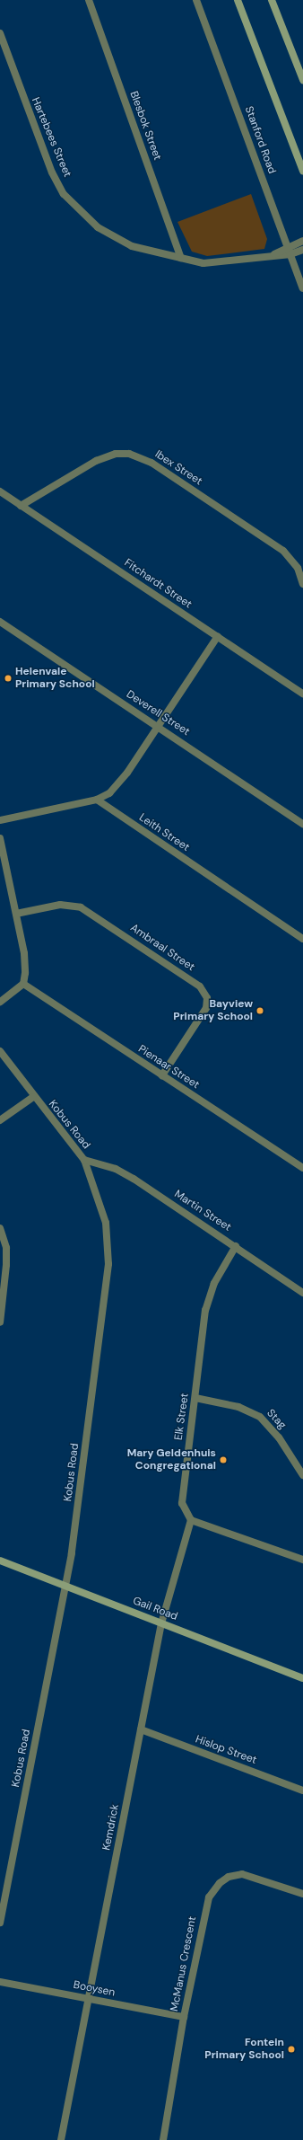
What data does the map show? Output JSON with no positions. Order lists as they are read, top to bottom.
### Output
{
  "streets": {
    "street": [
      "Blesbok Street",
      "Hartebees Street",
      "Stanford Road",
      "Ibex Street",
      "Fitchardt Street",
      "Deverell Street",
      "Leith Street",
      "Ambraal Street",
      "Pienaar Street",
      "Kobus Road",
      "Martin Street",
      "Elk Street",
      "Stag",
      "Gail Road",
      "Hislop Street",
      "Kemdrick",
      "McManus Crescent",
      "Booysen"
    ]
  },
  "crossings": [
    ["Blesbok Street", "Hartebees Street"],
    ["Ibex Street", "Fitchardt Street"],
    ["Ambraal Street", "Pienaar Street"],
    ["Kobus Road", "Martin Street"],
    ["Kobus Road", "Gail Road"],
    ["Martin Street", "Elk Street"],
    ["Elk Street", "Stag"],
    ["Elk Street", "Kemdrick"],
    ["Gail Road", "Kemdrick"],
    ["Hislop Street", "Kemdrick"],
    ["Kemdrick", "Booysen"],
    ["McManus Crescent", "Booysen"]
  ],
  "places": [
    "Helenvale Primary School",
    "Bayview Primary School",
    "Mary Geldenhuis Congregational",
    "Fontein Primary School"
  ]
}
